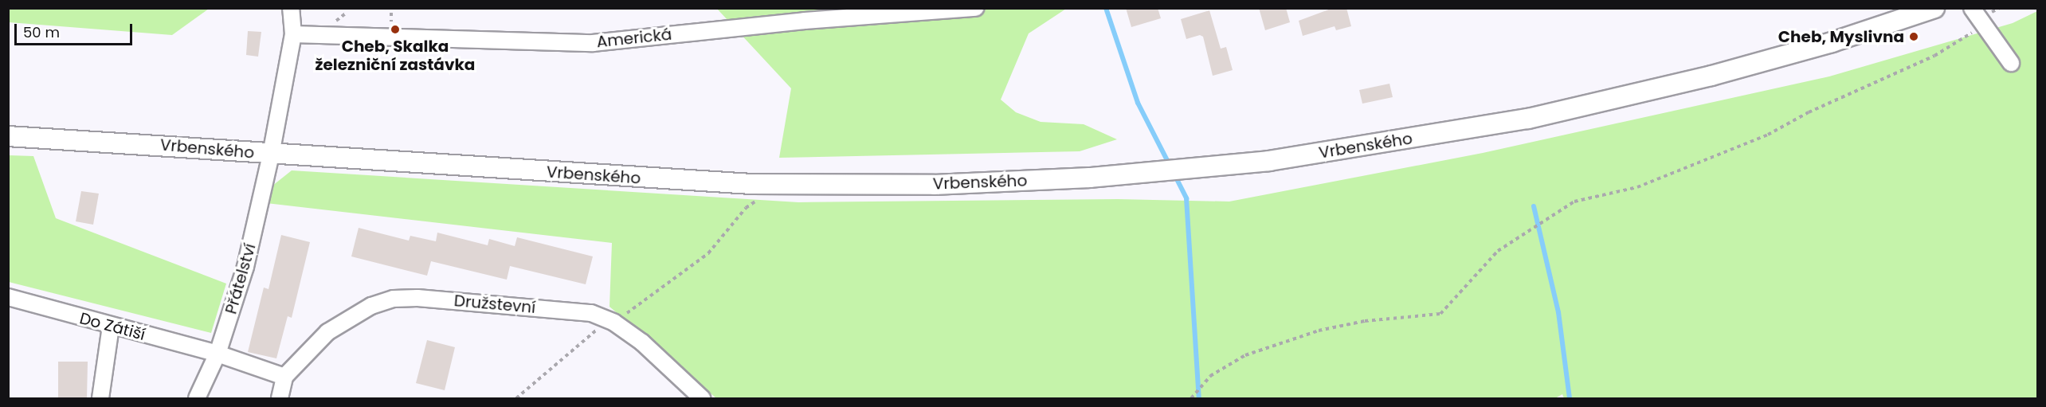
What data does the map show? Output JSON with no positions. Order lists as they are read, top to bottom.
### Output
{
  "streets": {
    "main road": ["Vrbenského"],
    "street": [
      "Americká",
      "Přátelství",
      "Družstevní",
      "Do Zátiší"
    ]
  },
  "crossings": [
    ["Vrbenského", "Přátelství"],
    ["Přátelství", "Do Zátiší"]
  ],
  "places": ["Cheb, Skalka železniční zastávka", "Cheb, Myslivna"],
  "scale_bar": "50 m"
}
